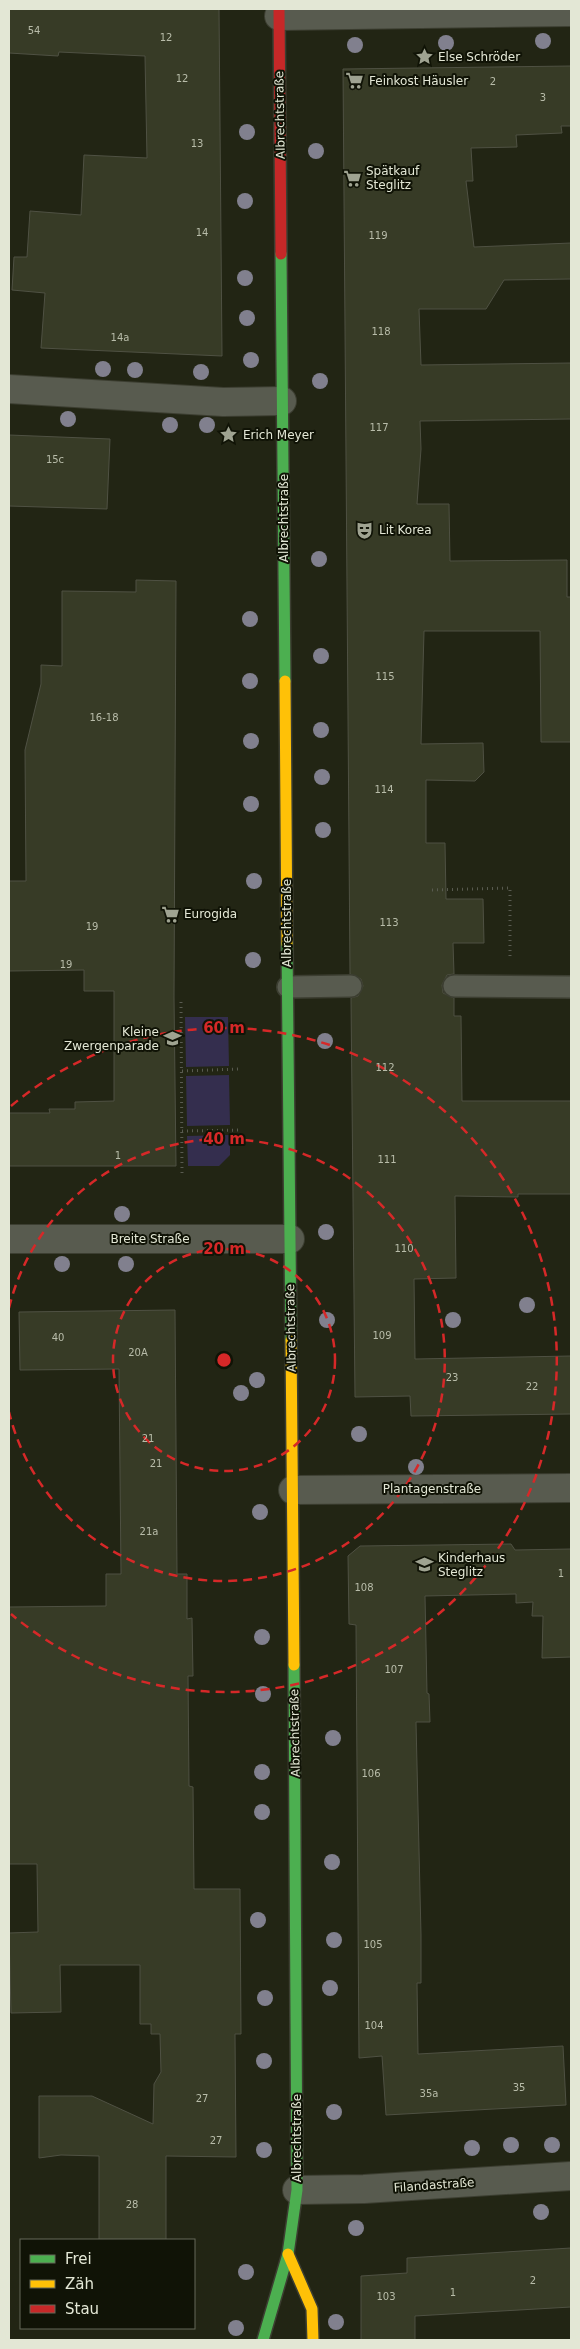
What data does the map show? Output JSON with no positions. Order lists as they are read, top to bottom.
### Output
{
  "streets": {
    "main road": ["Albrechtstraße"],
    "street": ["Breite Straße", "Plantagenstraße", "Filandastraße"]
  },
  "crossings": [
    ["Albrechtstraße", "Breite Straße"],
    ["Albrechtstraße", "Plantagenstraße"],
    ["Albrechtstraße", "Filandastraße"]
  ],
  "places": {
    "place": ["Else Schröder", "Erich Meyer"],
    "supermarket": ["Feinkost Häusler", "Spätkauf Steglitz", "Eurogida"],
    "theatre": ["Lit Korea"],
    "school or university": ["Kleine Zwergenparade", "Kinderhaus Steglitz"]
  },
  "house_numbers": [
    "54",
    "12",
    "12",
    "2",
    "3",
    "13",
    "14",
    "119",
    "118",
    "14a",
    "117",
    "15c",
    "115",
    "16-18",
    "114",
    "113",
    "19",
    "19",
    "112",
    "1",
    "111",
    "110",
    "109",
    "40",
    "20A",
    "23",
    "22",
    "21",
    "21",
    "21a",
    "1",
    "108",
    "107",
    "106",
    "105",
    "104",
    "35",
    "35a",
    "27",
    "27",
    "28",
    "2",
    "1",
    "103"
  ],
  "legend": ["Frei", "Zäh", "Stau"],
  "rings": ["60 m", "40 m", "20 m"]
}
